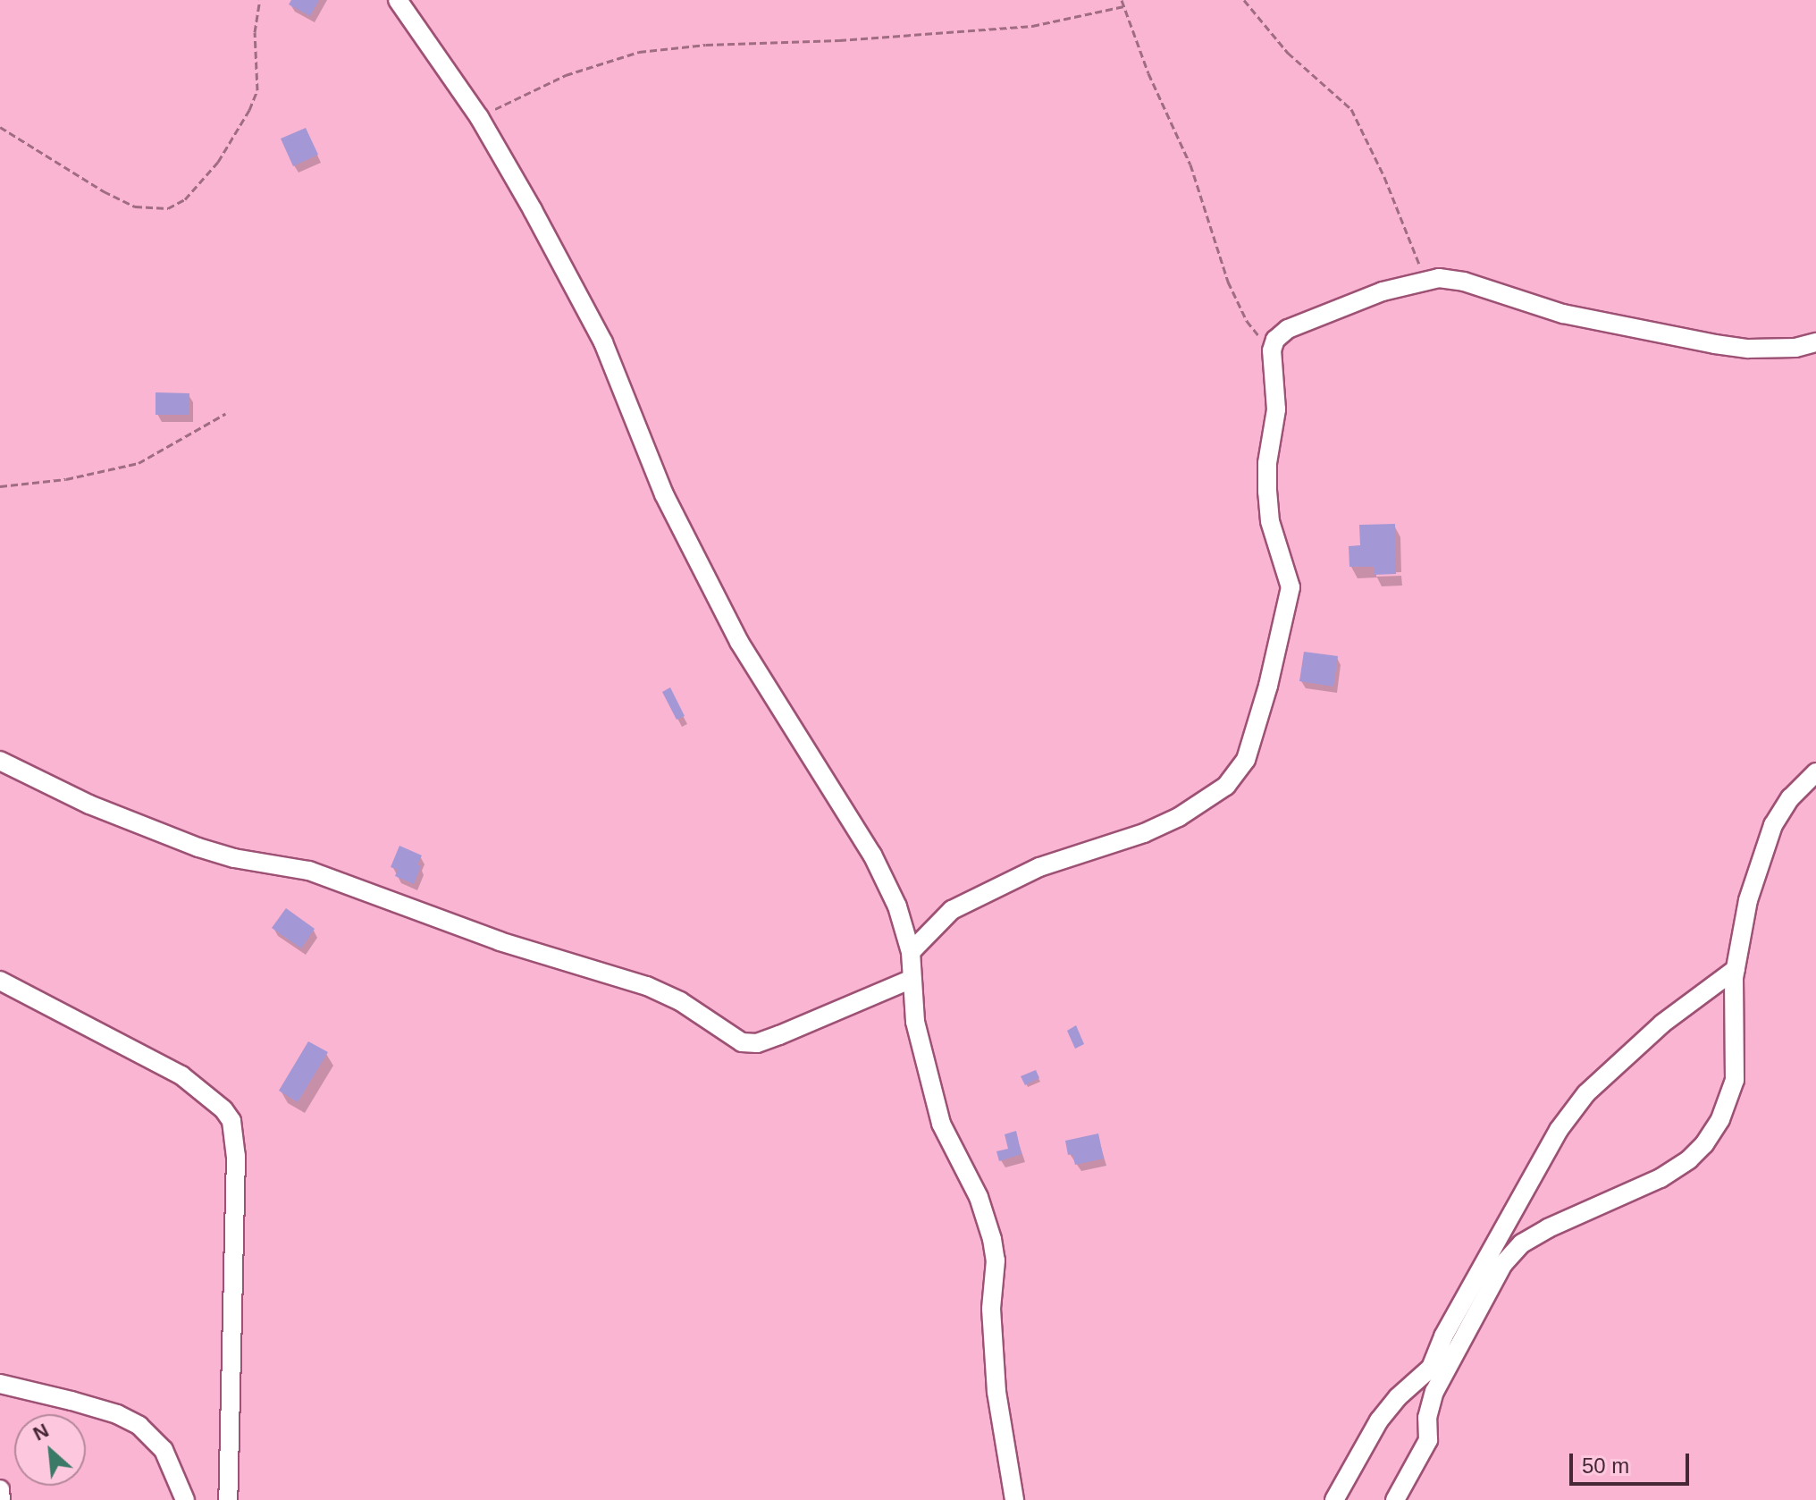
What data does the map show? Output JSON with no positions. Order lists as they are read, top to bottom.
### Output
{
  "scale_bar": "50 m",
  "north": "top left"
}
